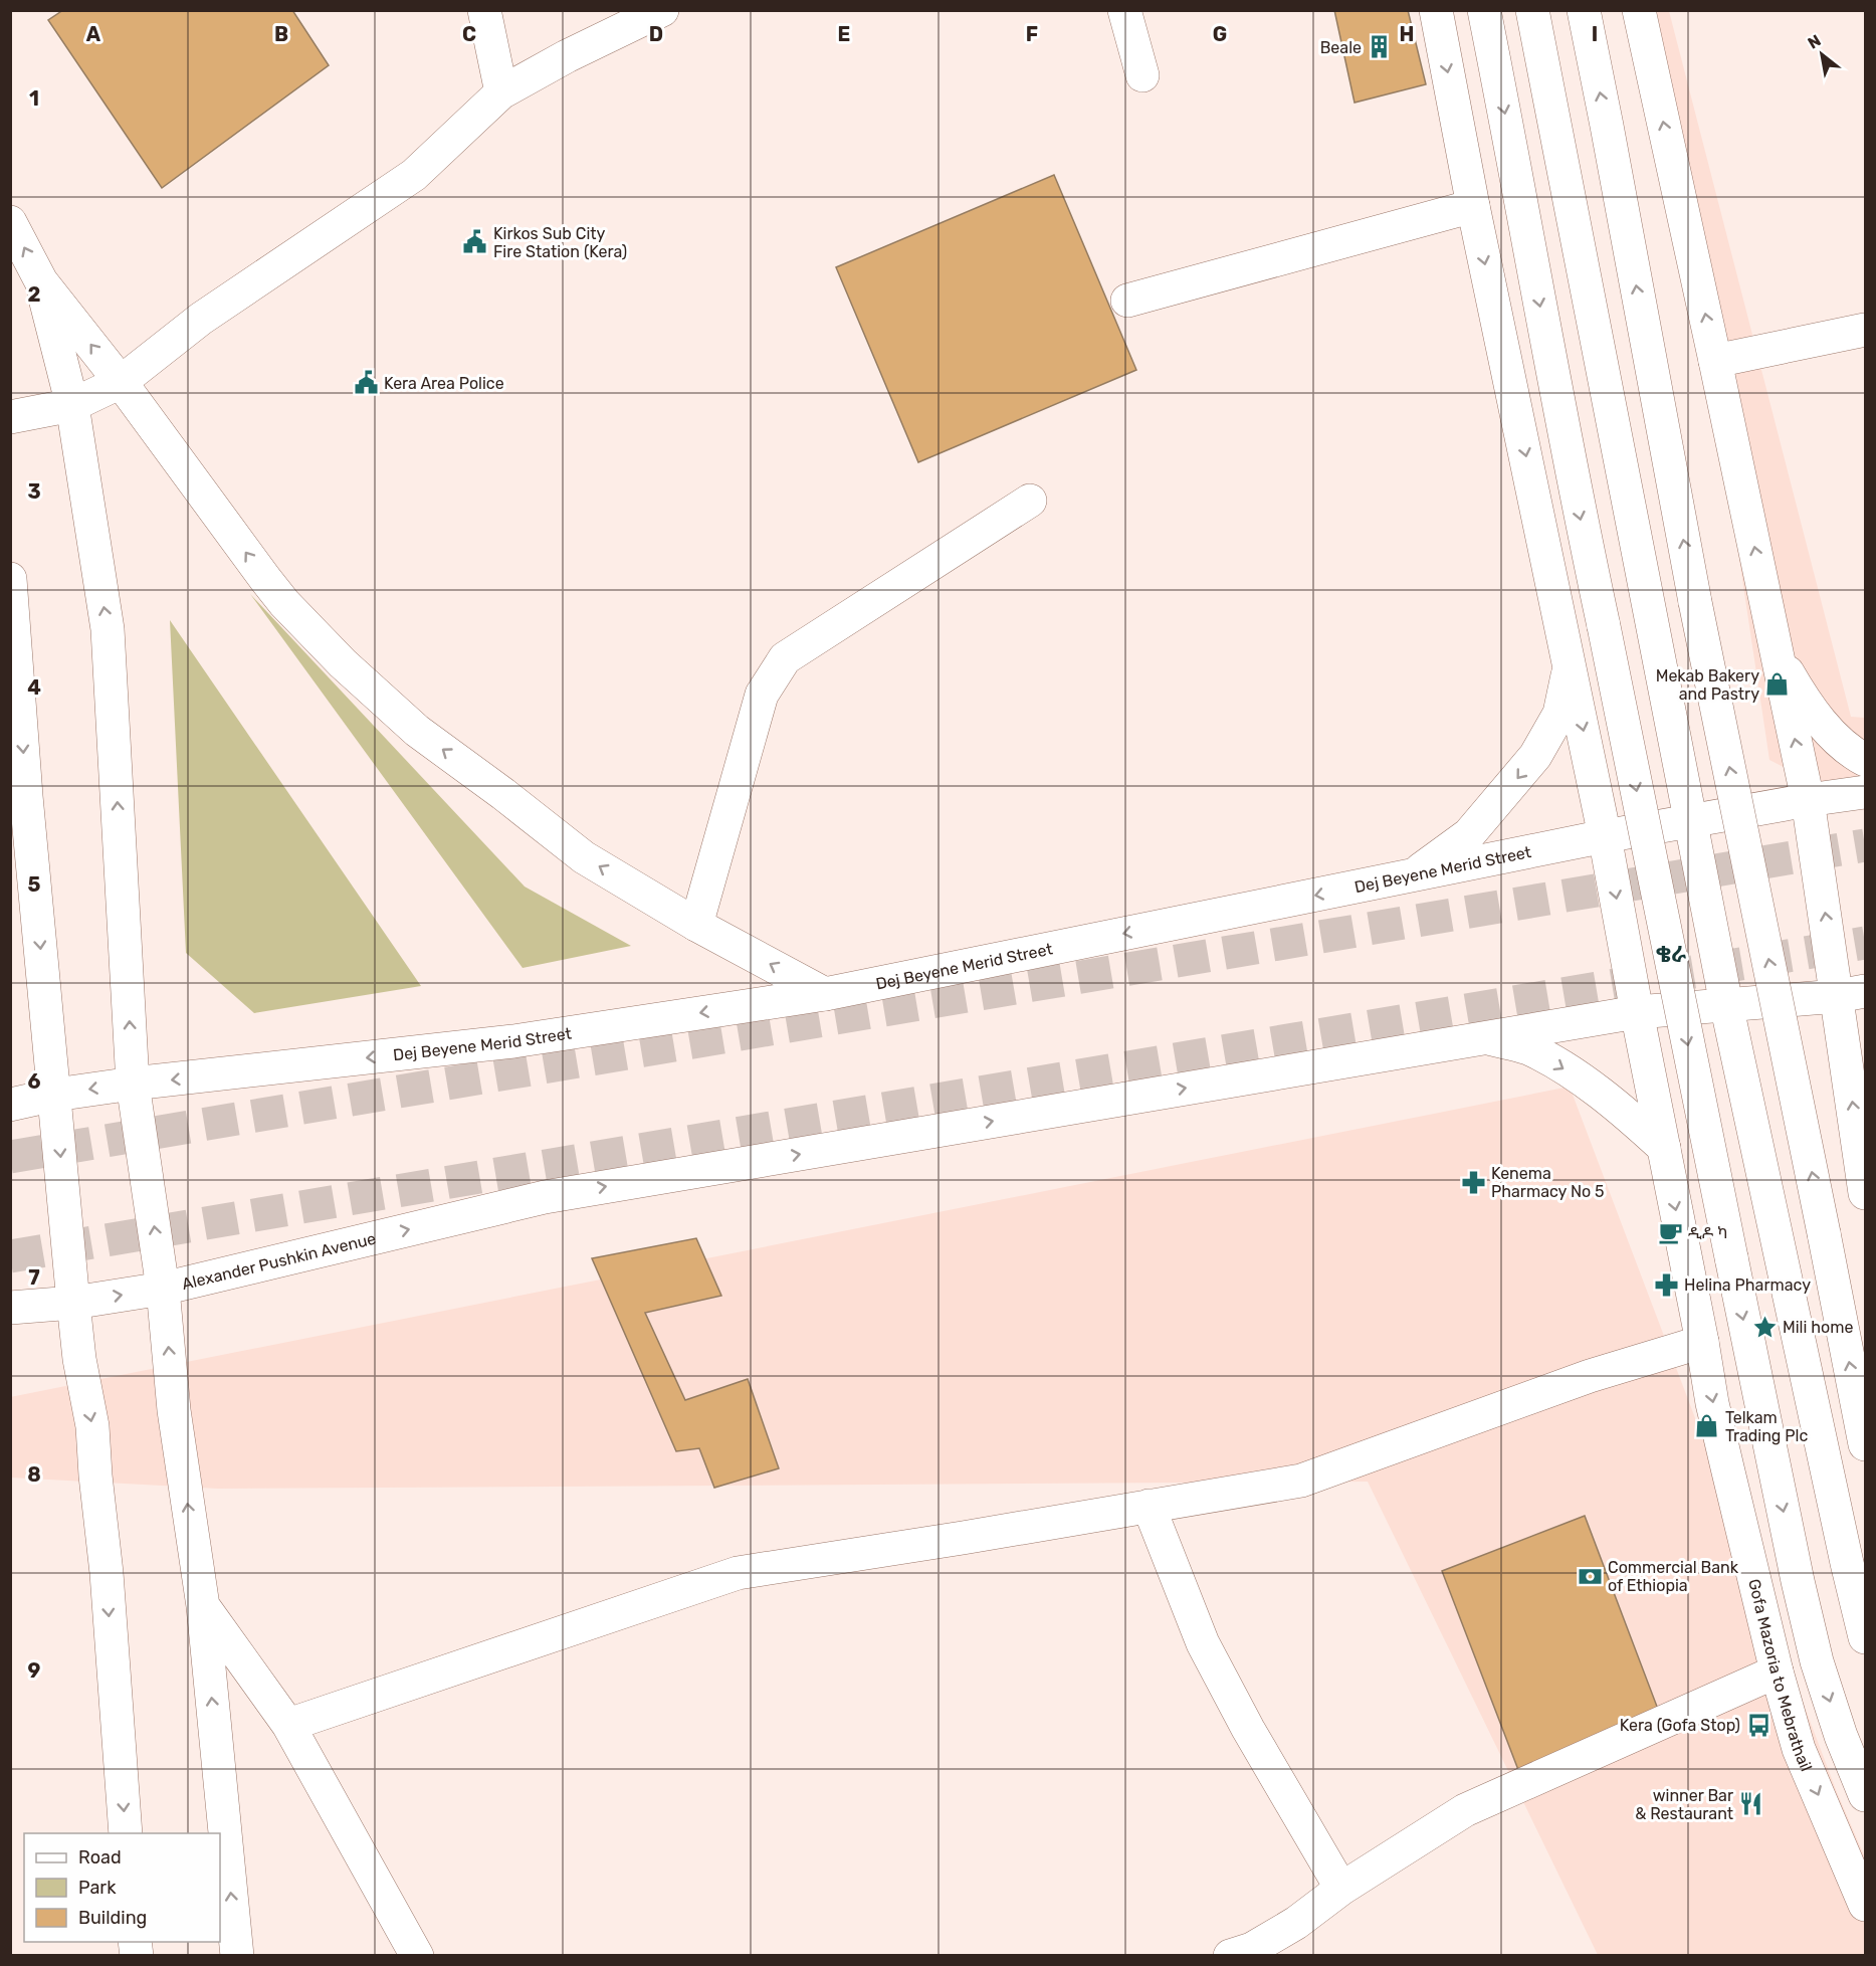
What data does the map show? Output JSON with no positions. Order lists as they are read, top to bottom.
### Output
{
  "streets": {
    "main road": ["Dej Beyene Merid Street", "Alexander Pushkin Avenue", "Gofa Mazoria to Mebrathail"]
  },
  "crossings": [
    ["Dej Beyene Merid Street", "Gofa Mazoria to Mebrathail"]
  ],
  "one_way": ["Dej Beyene Merid Street", "Alexander Pushkin Avenue"],
  "districts": ["ቄራ"],
  "places": {
    "building": ["Beale"],
    "public building": ["Kirkos Sub City Fire Station (Kera)", "Kera Area Police"],
    "shop": ["Mekab Bakery and Pastry", "Telkam Trading Plc"],
    "pharmacy": ["Kenema Pharmacy No 5", "Helina Pharmacy"],
    "cafe": ["ዲዶ ካ"],
    "place": ["Mili home"],
    "bank": ["Commercial Bank of Ethiopia"],
    "bus stop": ["Kera (Gofa Stop)"],
    "restaurant": ["winner Bar & Restaurant"]
  },
  "legend": ["Road", "Park", "Building"],
  "north": "top left",
  "grid": {
    "columns": [
      "A",
      "B",
      "C",
      "D",
      "E",
      "F",
      "G",
      "H",
      "I"
    ],
    "rows": [
      "1",
      "2",
      "3",
      "4",
      "5",
      "6",
      "7",
      "8",
      "9"
    ]
  }
}
